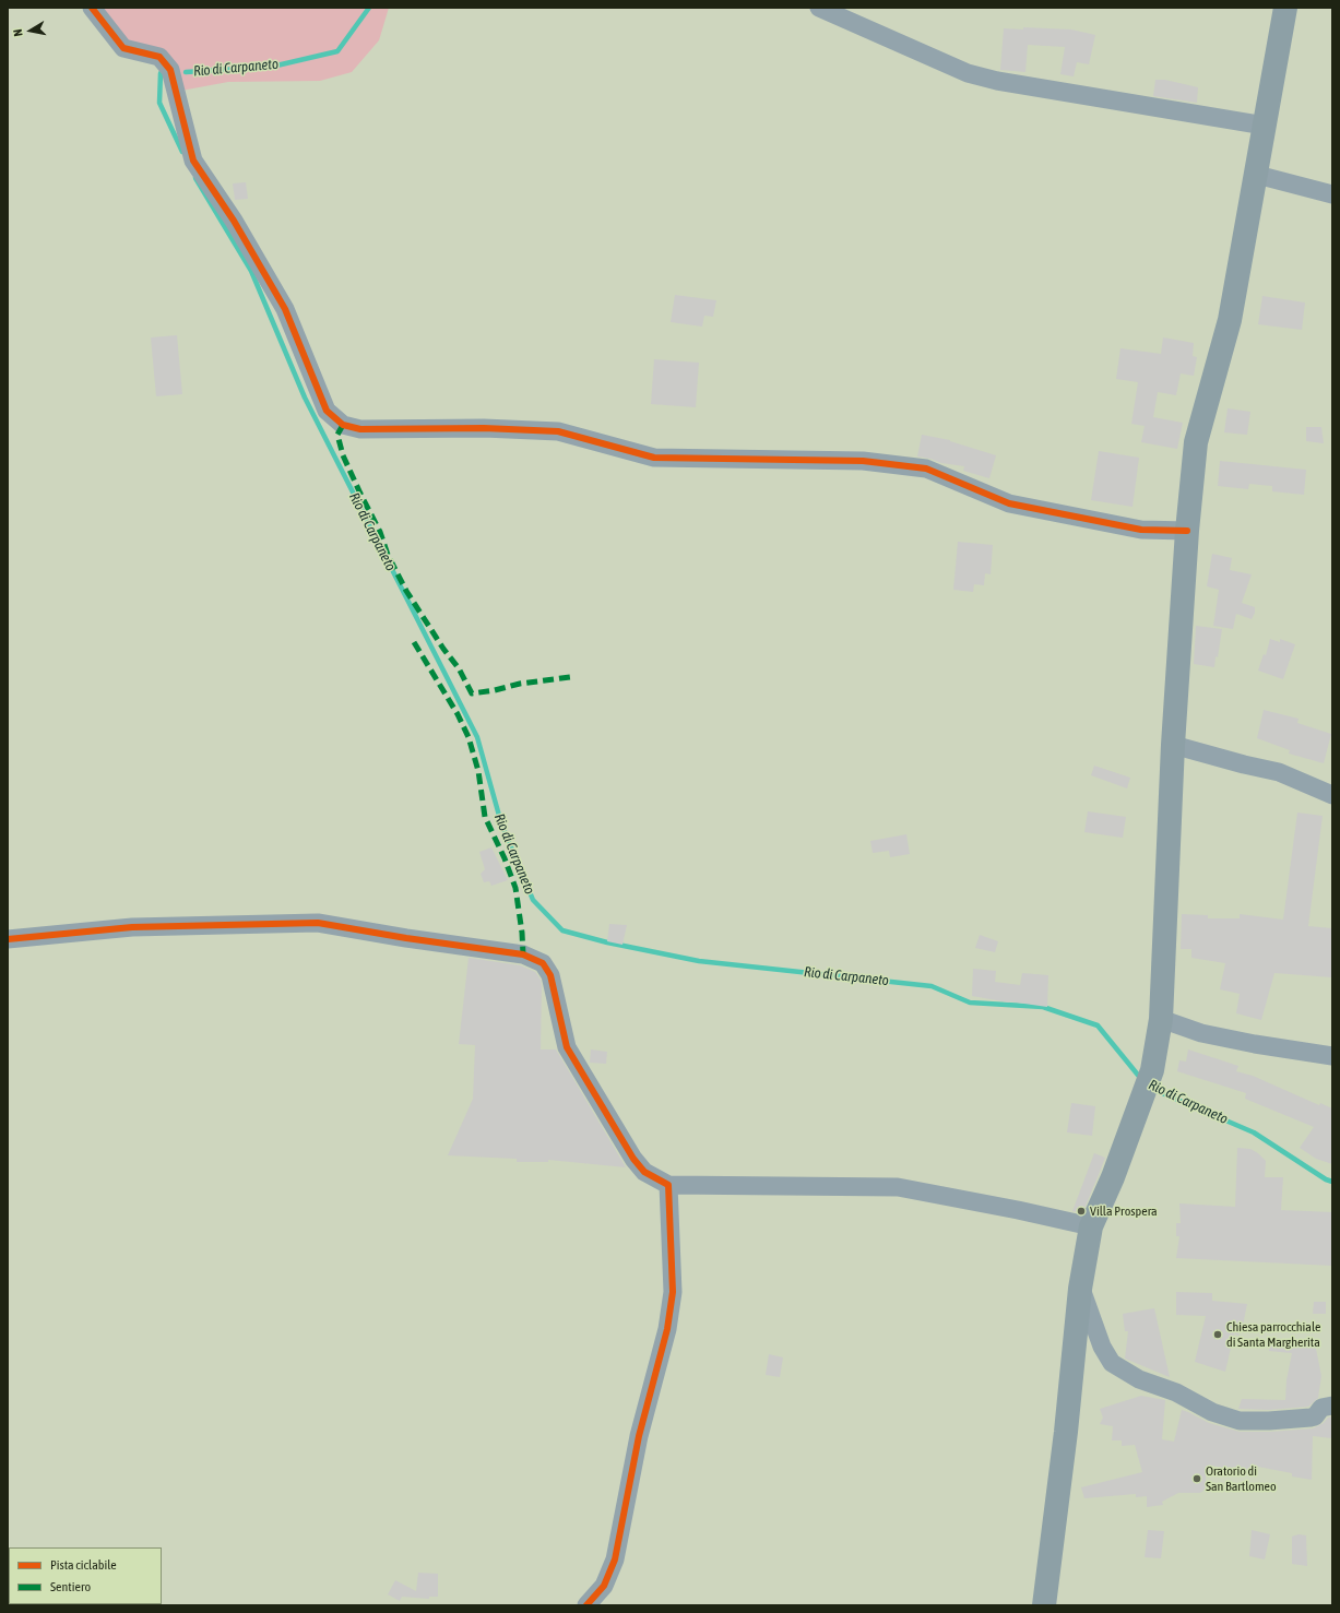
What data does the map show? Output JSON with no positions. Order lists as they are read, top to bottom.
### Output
{
  "water": ["Rio di Carpaneto"],
  "places": ["Villa Prospera", "Chiesa parrocchiale di Santa Margherita", "Oratorio di San Bartlomeo"],
  "legend": ["Pista ciclabile", "Sentiero"],
  "north": "left"
}
